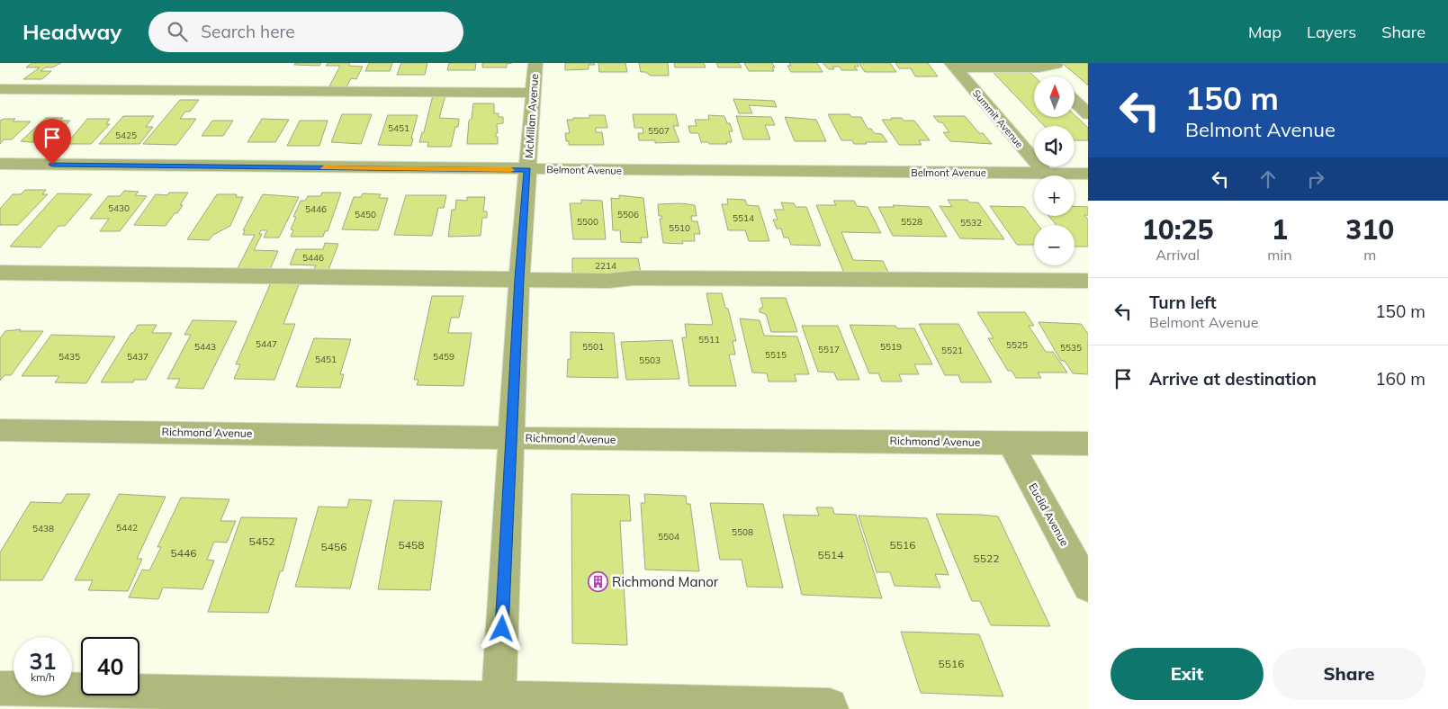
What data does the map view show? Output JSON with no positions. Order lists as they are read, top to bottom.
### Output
{
  "streets": {
    "street": [
      "McMillan Avenue",
      "Summit Avenue",
      "Belmont Avenue",
      "Richmond Avenue",
      "Euclid Avenue"
    ]
  },
  "crossings": [
    ["McMillan Avenue", "Belmont Avenue"],
    ["McMillan Avenue", "Richmond Avenue"],
    ["Summit Avenue", "Belmont Avenue"],
    ["Richmond Avenue", "Euclid Avenue"]
  ],
  "places": {
    "building": ["Richmond Manor"]
  },
  "house_numbers": [
    "5451",
    "5507",
    "5425",
    "5430",
    "5446",
    "5450",
    "5506",
    "5514",
    "5500",
    "5528",
    "5532",
    "5510",
    "5446",
    "2214",
    "5511",
    "5447",
    "5525",
    "5443",
    "5501",
    "5519",
    "5535",
    "5517",
    "5521",
    "5515",
    "5435",
    "5437",
    "5459",
    "5451",
    "5503",
    "5442",
    "5438",
    "5508",
    "5504",
    "5452",
    "5458",
    "5516",
    "5456",
    "5446",
    "5514",
    "5522",
    "5516"
  ],
  "north": "top",
  "page": {
    "header": "Headway",
    "search": "Search here",
    "nav": ["Map", "Layers", "Share"],
    "turn": ["150 m", "Belmont Avenue"],
    "map_buttons": ["+", "−"],
    "eta": [
      "10:25",
      "Arrival",
      "1",
      "min",
      "310",
      "m"
    ],
    "list": [
      {
        "name": "Turn left",
        "note": "Belmont Avenue",
        "value": "150 m"
      },
      {
        "name": "Arrive at destination",
        "value": "160 m"
      }
    ],
    "speed": "31 km/h",
    "limit": "40",
    "buttons": ["Exit", "Share"]
  }
}
